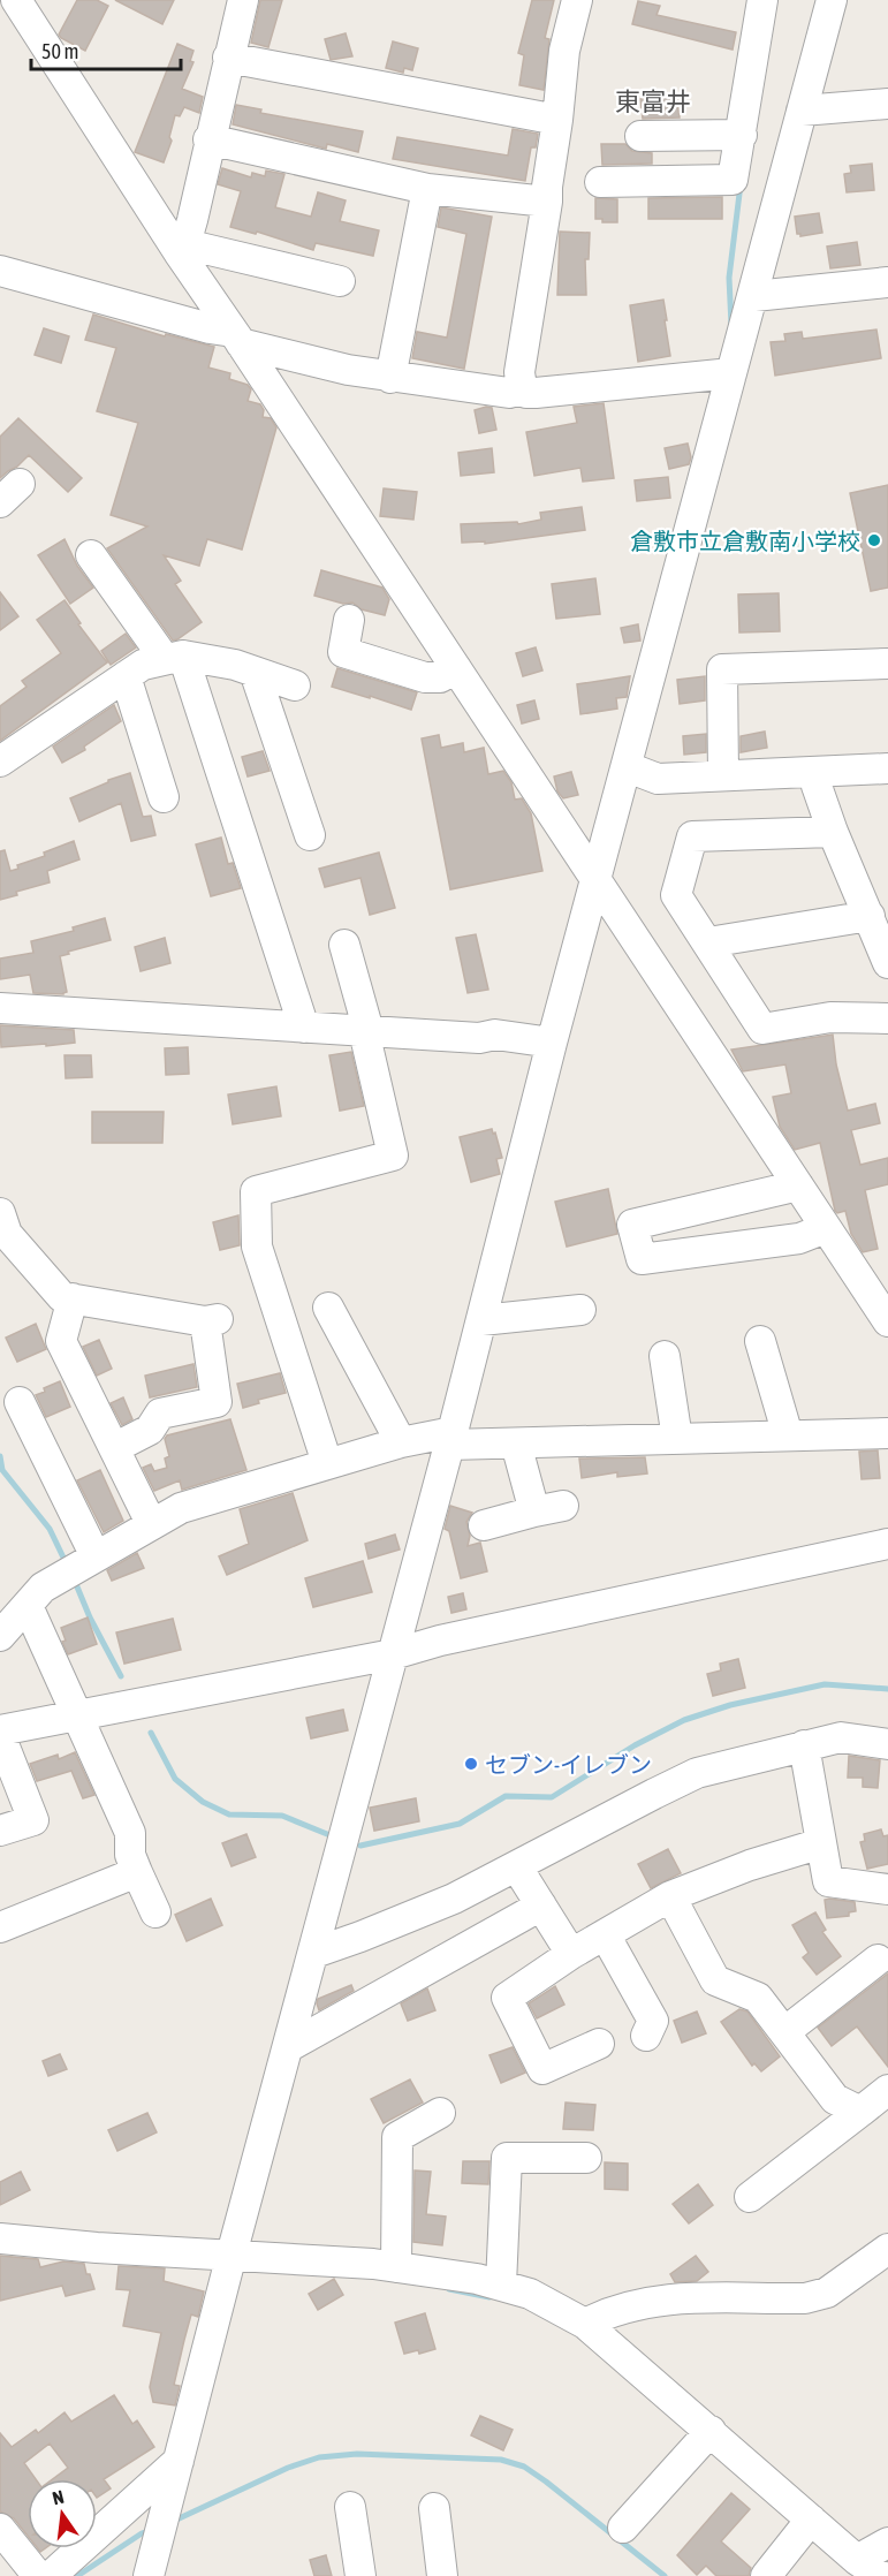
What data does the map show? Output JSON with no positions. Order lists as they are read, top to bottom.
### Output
{
  "districts": ["東富井"],
  "places": ["倉敷市立倉敷南小学校", "セブン-イレブン"],
  "scale_bar": "50 m",
  "north": "top"
}
